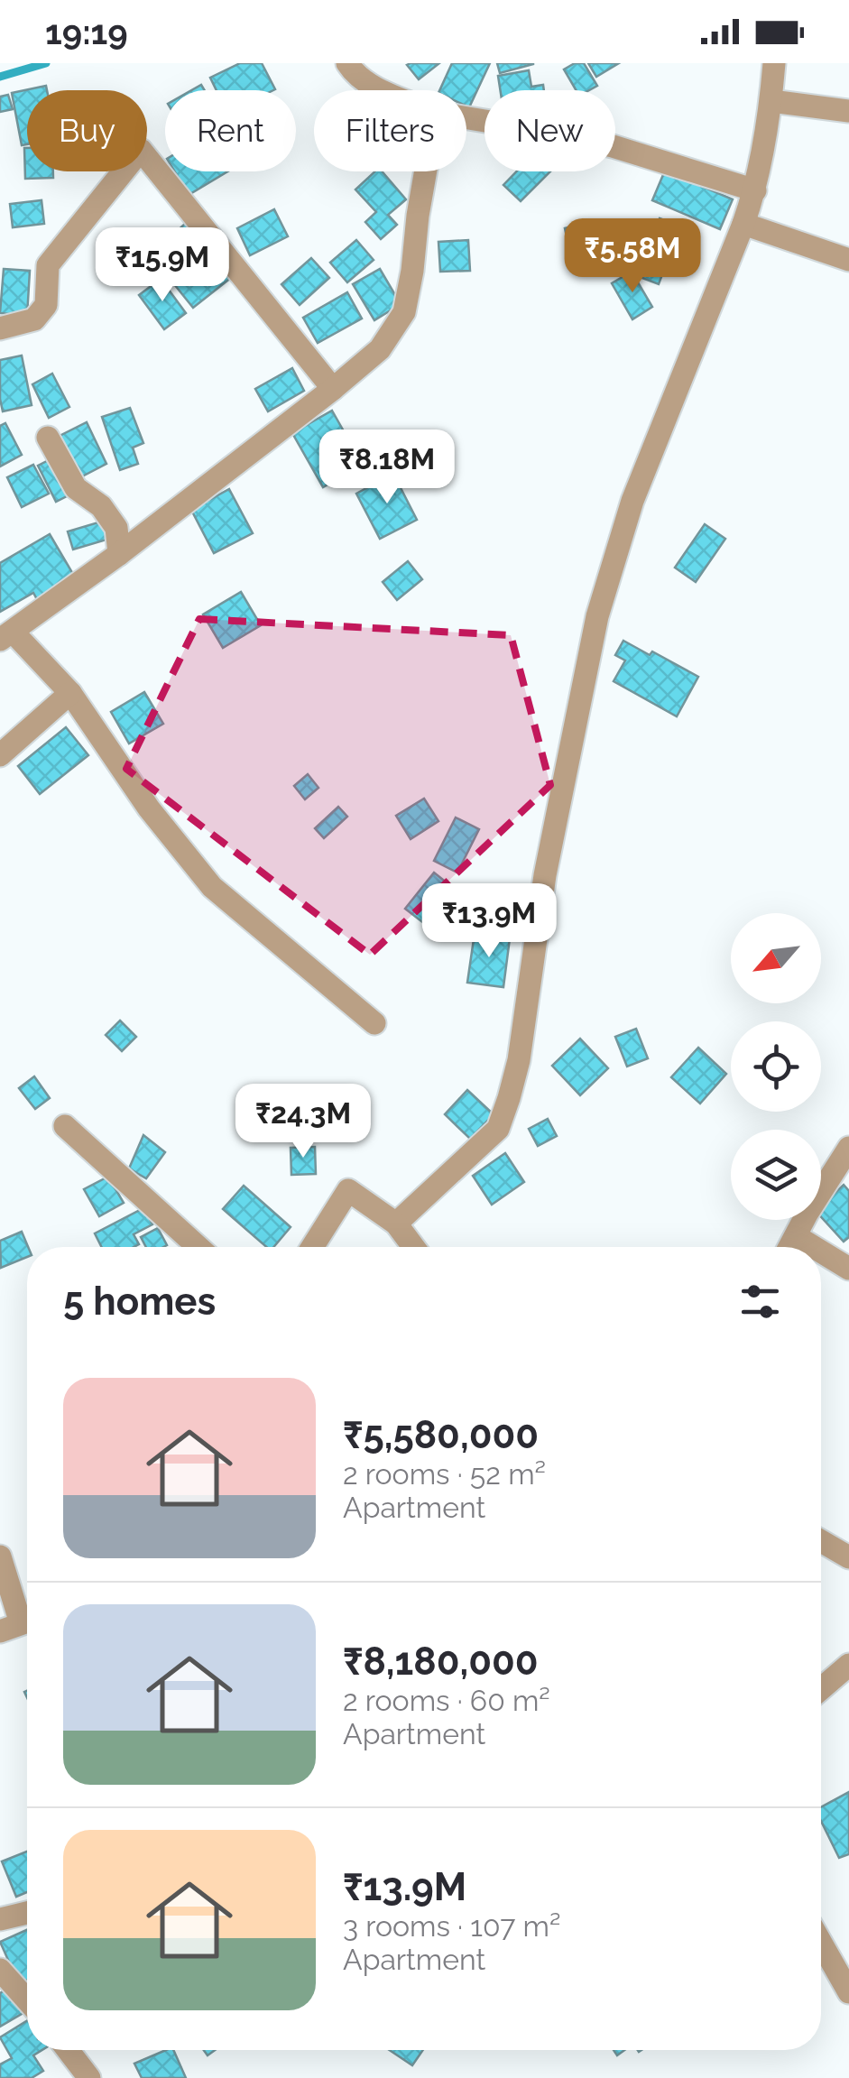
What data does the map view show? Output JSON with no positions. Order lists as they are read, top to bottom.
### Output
{
  "north": "bottom left",
  "page": {
    "status": "19:19",
    "chip": [
      "Buy",
      "Rent",
      "Filters",
      "New"
    ],
    "price": [
      "₹5.58M",
      "₹15.9M",
      "₹8.18M",
      "₹13.9M",
      "₹24.3M"
    ],
    "heading": "5 homes",
    "list": [
      {
        "name": "₹5,580,000",
        "note": "2 rooms · 52 m² · Apartment"
      },
      {
        "name": "₹8,180,000",
        "note": "2 rooms · 60 m² · Apartment"
      },
      {
        "name": "₹13.9M",
        "note": "3 rooms · 107 m² · Apartment"
      }
    ]
  }
}
